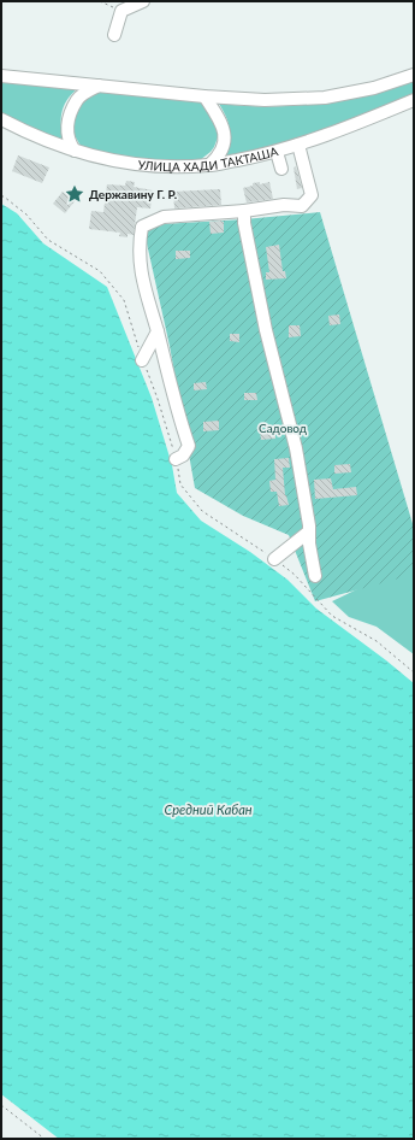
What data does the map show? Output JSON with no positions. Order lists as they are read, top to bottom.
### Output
{
  "streets": {
    "street": ["УЛИЦА ХАДИ ТАКТАША"]
  },
  "water": ["Средний Кабан"],
  "parks": ["Садовод"],
  "places": {
    "place": ["Державину Г. Р."]
  }
}
